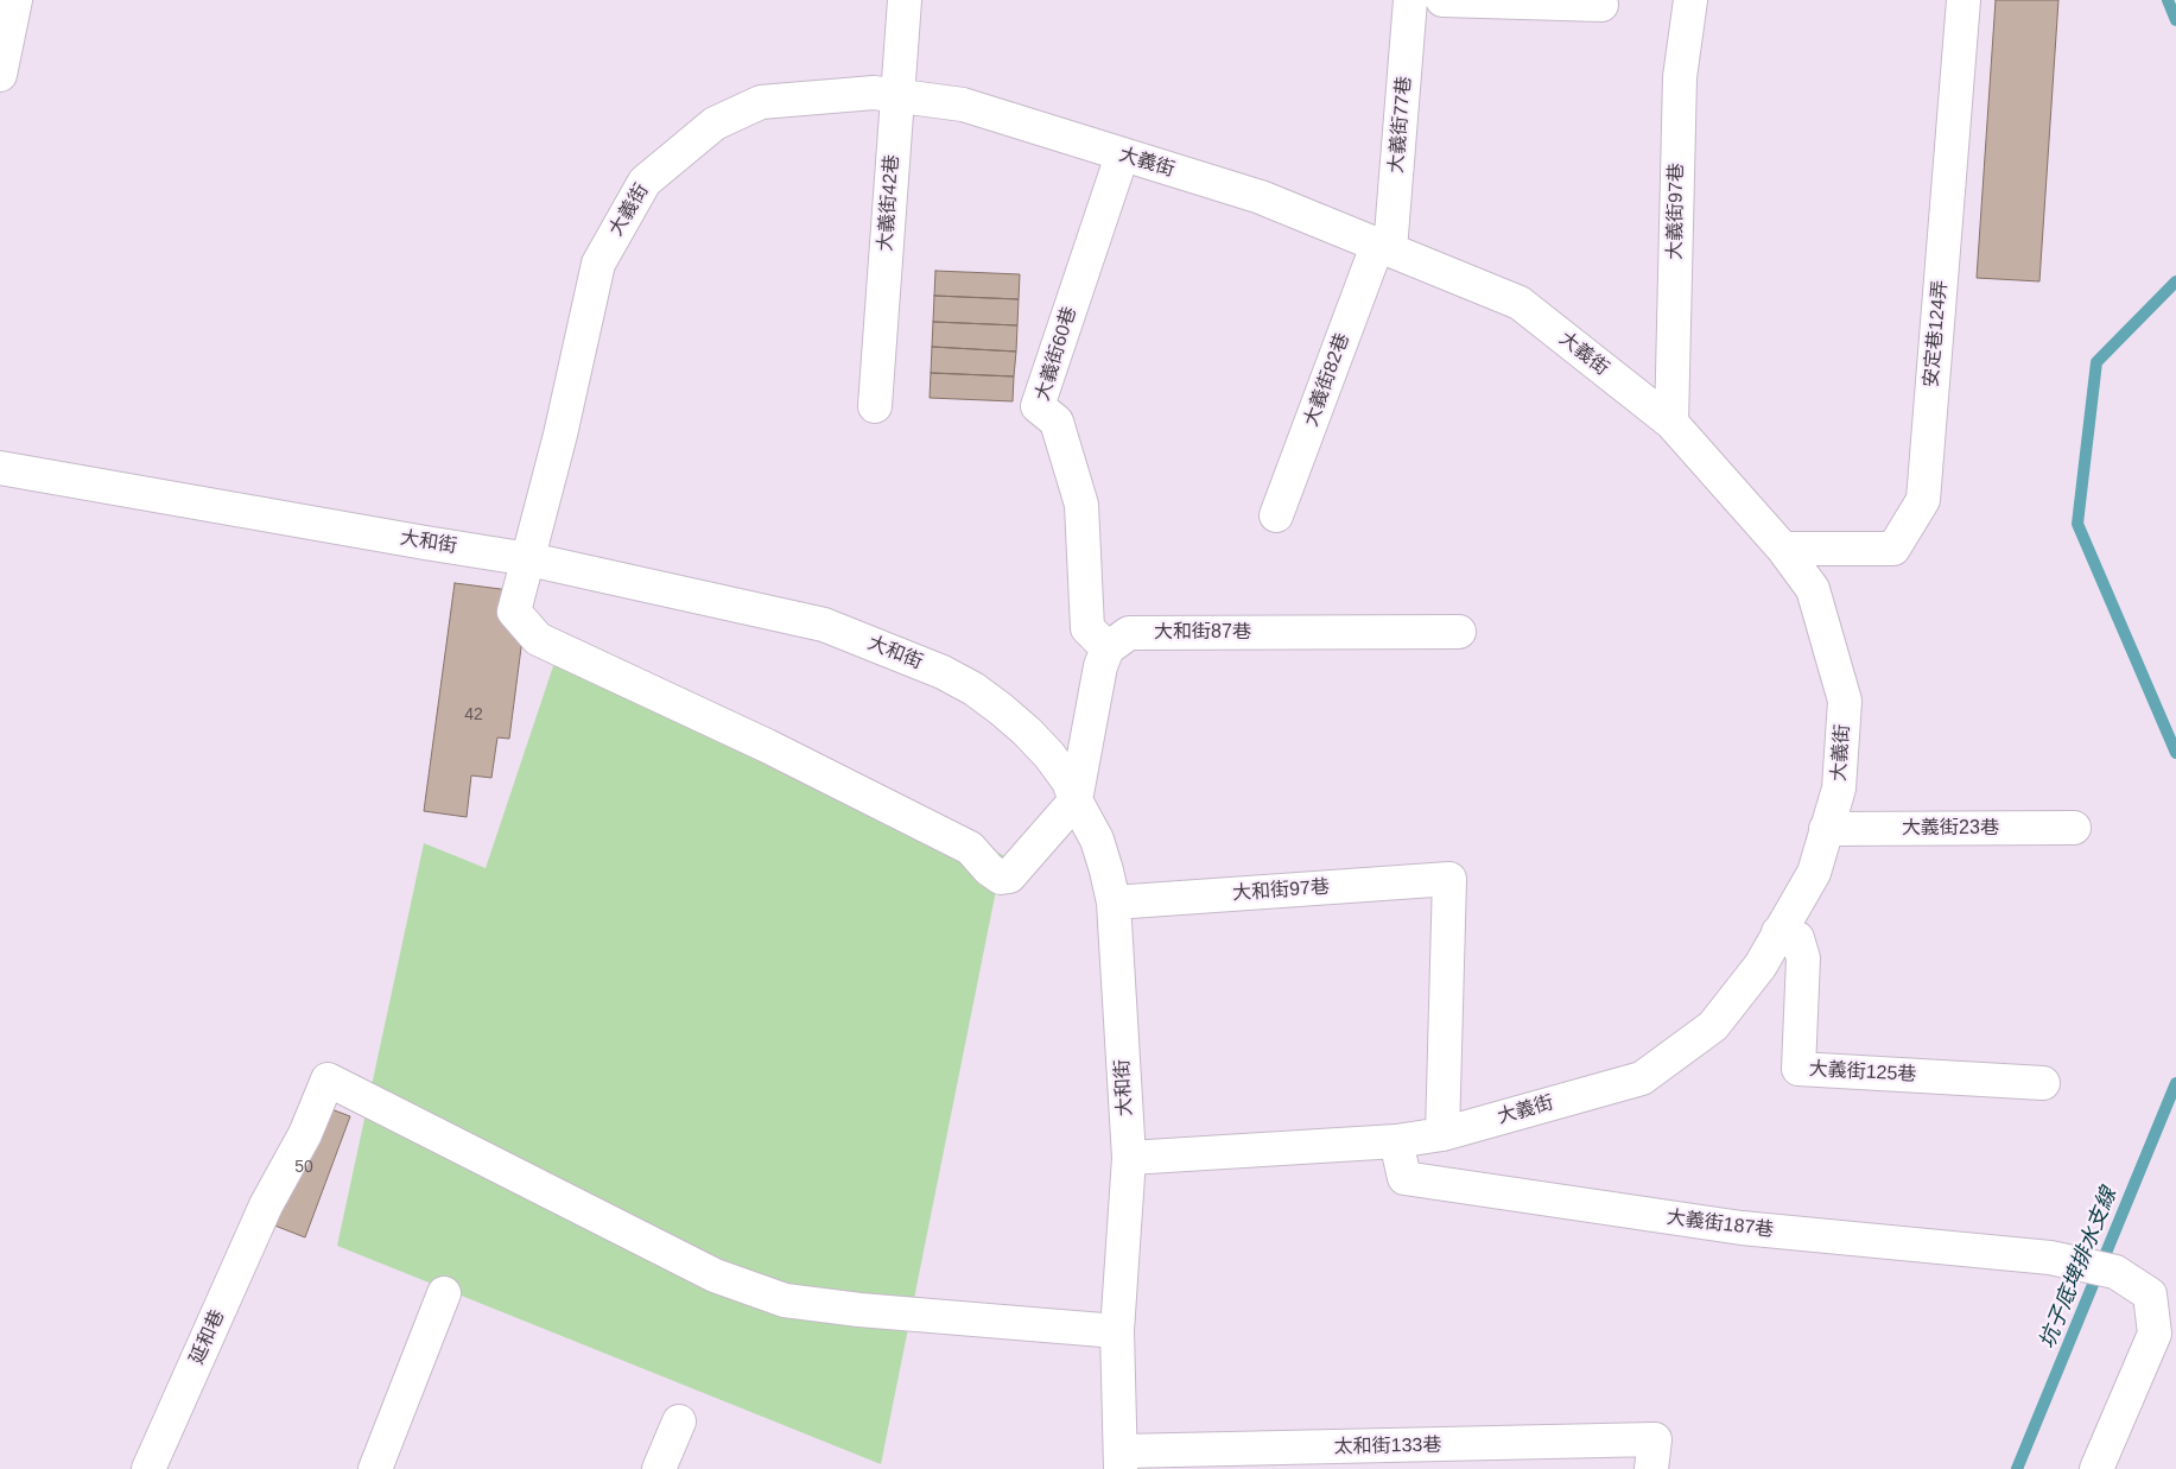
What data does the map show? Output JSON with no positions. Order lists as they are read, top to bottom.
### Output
{
  "streets": {
    "street": [
      "大義街77巷",
      "大義街",
      "大義街42巷",
      "大義街97巷",
      "安定巷124弄",
      "大義街60巷",
      "大義街82巷",
      "大和街",
      "大和街87巷",
      "大義街23巷",
      "大和街97巷",
      "大義街125巷",
      "大義街187巷",
      "延和巷",
      "太和街133巷"
    ]
  },
  "crossings": [
    ["大義街77巷", "大義街"],
    ["大義街77巷", "大義街82巷"],
    ["大義街", "大義街42巷"],
    ["大義街", "大義街97巷"],
    ["大義街", "安定巷124弄"],
    ["大義街", "大義街60巷"],
    ["大義街", "大義街82巷"],
    ["大義街", "大和街"],
    ["大義街", "大義街23巷"],
    ["大義街", "大和街97巷"],
    ["大義街", "大義街125巷"],
    ["大義街", "大義街187巷"],
    ["大義街60巷", "大和街87巷"],
    ["大和街", "大和街97巷"],
    ["大和街", "延和巷"],
    ["大和街", "太和街133巷"]
  ],
  "water": ["坑子底埤排水支線"],
  "house_numbers": ["42", "50"]
}
